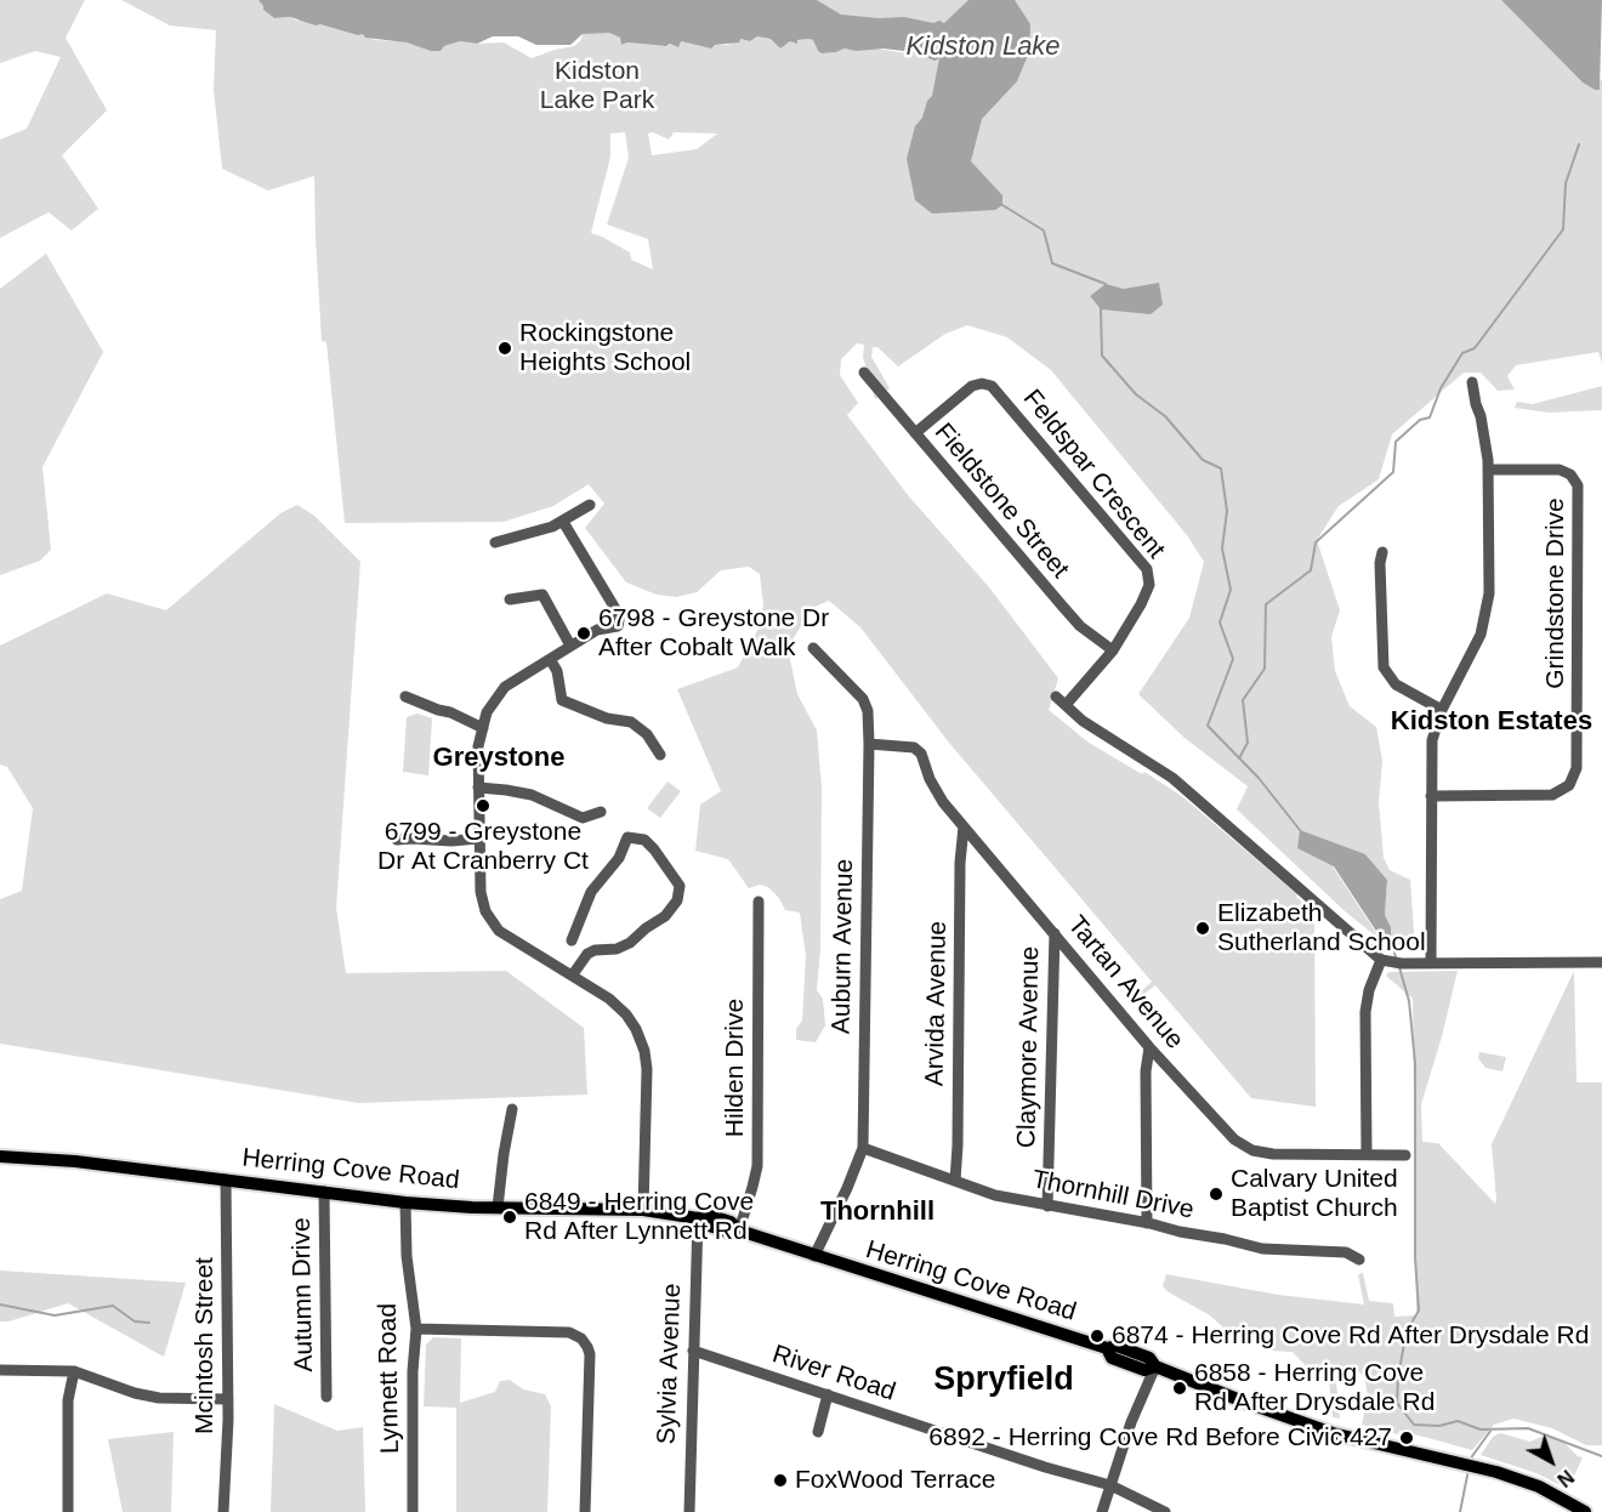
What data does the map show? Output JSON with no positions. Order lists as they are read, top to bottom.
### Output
{
  "streets": {
    "main road": ["Herring Cove Road"],
    "street": [
      "Feldspar Crescent",
      "Fieldstone Street",
      "Grindstone Drive",
      "Auburn Avenue",
      "Tartan Avenue",
      "Arvida Avenue",
      "Claymore Avenue",
      "Hilden Drive",
      "Thornhill Drive",
      "Autumn Drive",
      "Mcintosh Street",
      "Sylvia Avenue",
      "River Road",
      "Lynnett Road"
    ]
  },
  "crossings": [
    ["Feldspar Crescent", "Fieldstone Street"],
    ["Auburn Avenue", "Tartan Avenue"],
    ["Auburn Avenue", "Herring Cove Road"],
    ["Auburn Avenue", "Thornhill Drive"],
    ["Tartan Avenue", "Arvida Avenue"],
    ["Tartan Avenue", "Claymore Avenue"],
    ["Arvida Avenue", "Thornhill Drive"],
    ["Claymore Avenue", "Thornhill Drive"],
    ["Hilden Drive", "Herring Cove Road"],
    ["Herring Cove Road", "Autumn Drive"],
    ["Herring Cove Road", "Mcintosh Street"],
    ["Herring Cove Road", "Sylvia Avenue"],
    ["Herring Cove Road", "Lynnett Road"],
    ["Sylvia Avenue", "River Road"]
  ],
  "districts": [
    "Kidston Estates",
    "Greystone",
    "Thornhill",
    "Spryfield"
  ],
  "water": ["Kidston Lake"],
  "parks": ["Kidston Lake Park"],
  "places": [
    "Rockingstone Heights School",
    "6798 - Greystone Dr After Cobalt Walk",
    "6799 - Greystone Dr At Cranberry Ct",
    "Elizabeth Sutherland School",
    "Calvary United Baptist Church",
    "6849 - Herring Cove Rd After Lynnett Rd",
    "6874 - Herring Cove Rd After Drysdale Rd",
    "6858 - Herring Cove Rd After Drysdale Rd",
    "6892 - Herring Cove Rd Before Civic 427",
    "FoxWood Terrace"
  ],
  "north": "bottom right"
}
